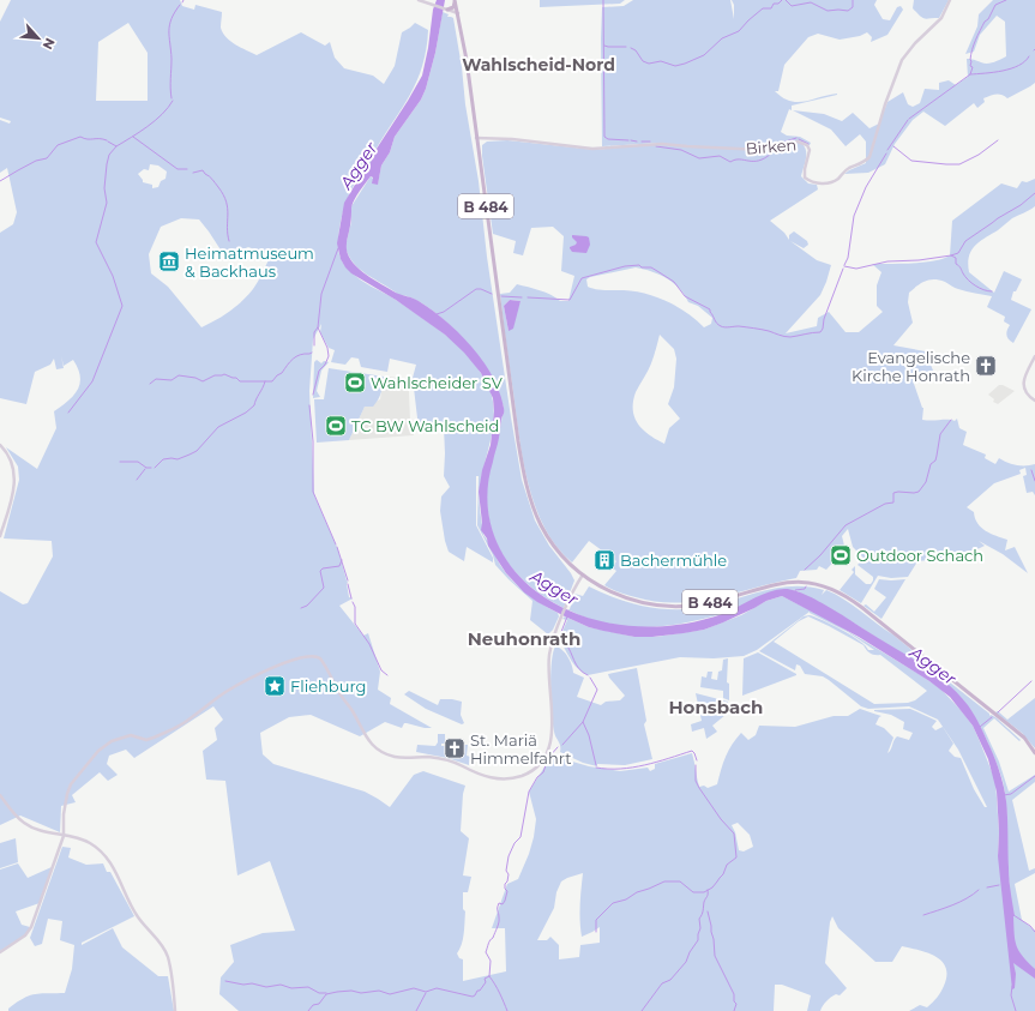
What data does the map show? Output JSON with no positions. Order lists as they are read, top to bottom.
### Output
{
  "streets": {
    "main road": ["B 484"],
    "street": ["Birken"]
  },
  "crossings": [
    ["Birken", "B 484"]
  ],
  "districts": ["Wahlscheid-Nord", "Neuhonrath", "Honsbach"],
  "water": ["Agger"],
  "places": {
    "museum": ["Heimatmuseum & Backhaus"],
    "church": ["Evangelische Kirche Honrath", "St. Mariä Himmelfahrt"],
    "sports": ["Wahlscheider SV", "TC BW Wahlscheid", "Outdoor Schach"],
    "building": ["Bachermühle"],
    "place": ["Fliehburg"]
  },
  "north": "bottom right"
}
